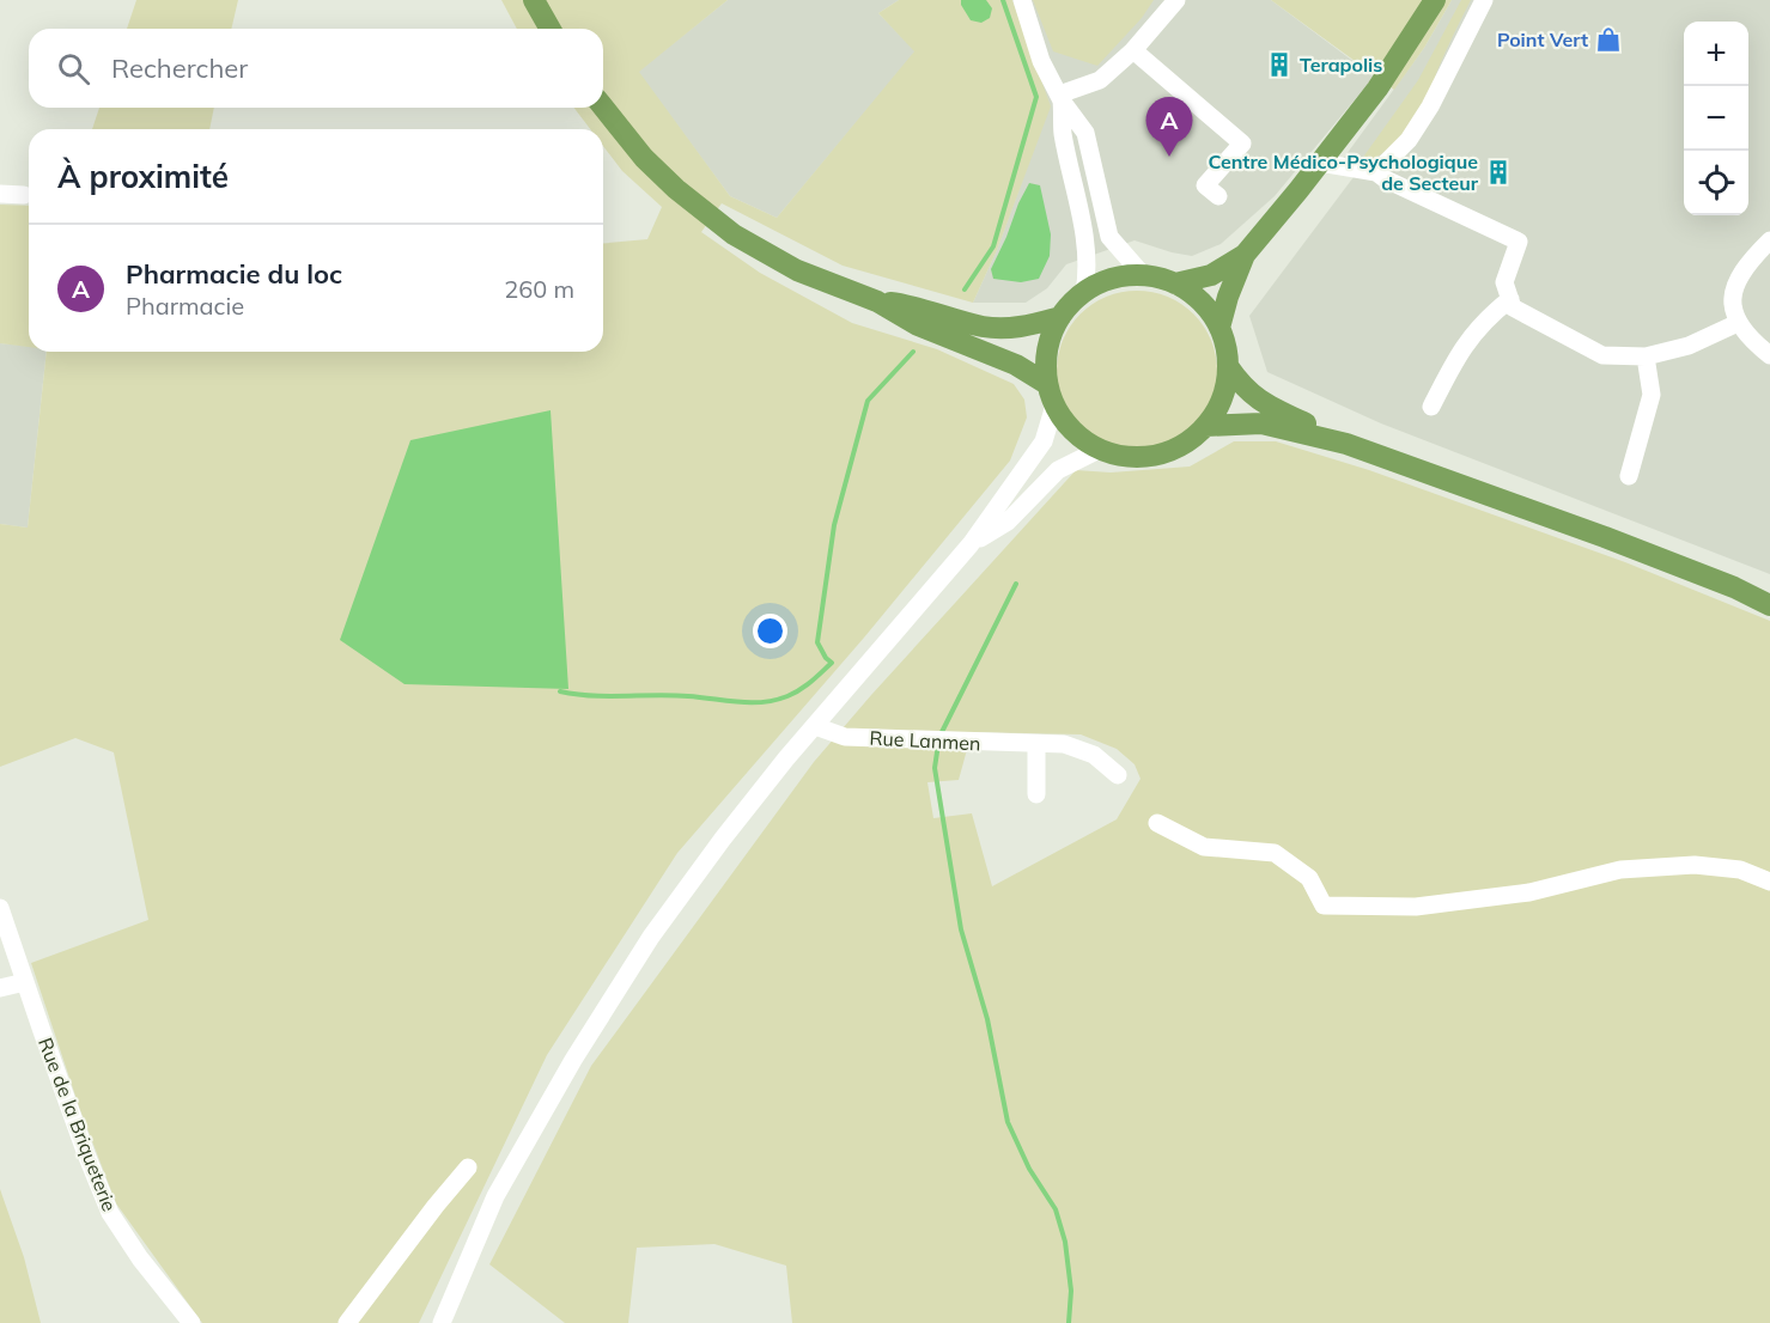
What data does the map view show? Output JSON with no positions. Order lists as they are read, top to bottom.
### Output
{
  "streets": {
    "street": ["Rue Lanmen", "Rue de la Briqueterie"]
  },
  "places": {
    "shop": ["Point Vert"],
    "building": ["Terapolis", "Centre Médico-Psychologique de Secteur"]
  },
  "page": {
    "map_buttons": ["+", "−"],
    "search": "Rechercher",
    "pins": "A",
    "heading": "À proximité",
    "list": [
      {
        "mark": "A",
        "name": "Pharmacie du loc",
        "note": "Pharmacie",
        "value": "260 m"
      }
    ]
  }
}
